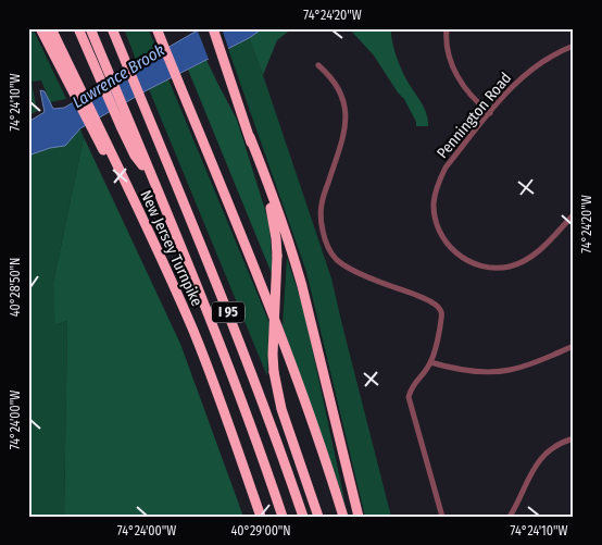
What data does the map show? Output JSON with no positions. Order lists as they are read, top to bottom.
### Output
{
  "streets": {
    "highway": ["New Jersey Turnpike", "I 95"],
    "street": ["Pennington Road"]
  },
  "water": ["Lawrence Brook"],
  "coordinates": [
    "74°24'20\"W",
    "74°24'10\"W",
    "40°28'50\"N",
    "74°24'00\"W",
    "40°29'00\"N"
  ]
}
